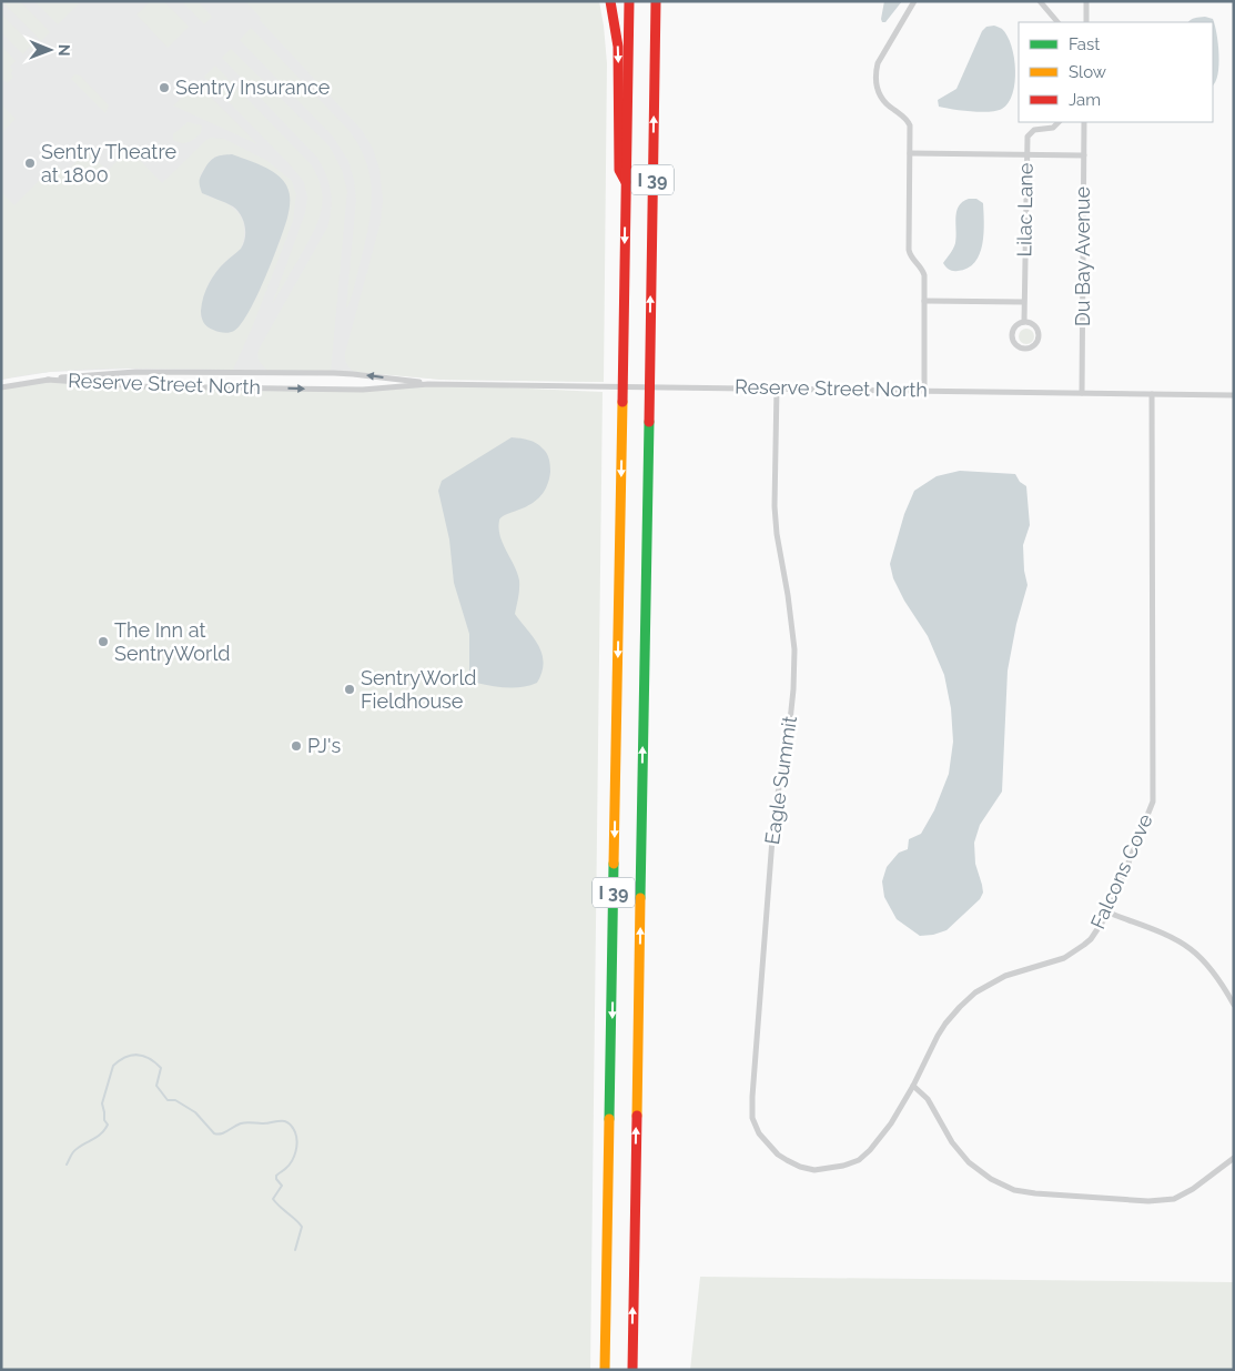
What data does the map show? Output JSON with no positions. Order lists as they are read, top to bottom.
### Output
{
  "streets": {
    "highway": ["I 39"],
    "street": [
      "Lilac Lane",
      "Du Bay Avenue",
      "Reserve Street North",
      "Eagle Summit",
      "Falcons Cove"
    ]
  },
  "crossings": [
    ["Du Bay Avenue", "Reserve Street North"],
    ["Reserve Street North", "Eagle Summit"],
    ["Reserve Street North", "Falcons Cove"],
    ["Eagle Summit", "Falcons Cove"]
  ],
  "places": [
    "Sentry Insurance",
    "Sentry Theatre at 1800",
    "The Inn at SentryWorld",
    "SentryWorld Fieldhouse",
    "PJ's"
  ],
  "legend": ["Fast", "Slow", "Jam"],
  "north": "right"
}
